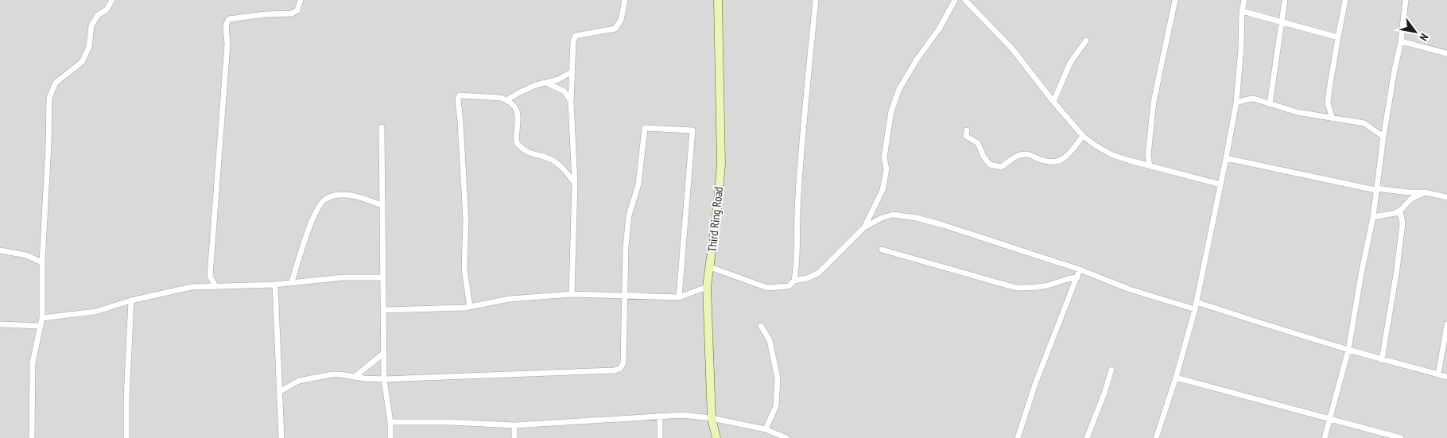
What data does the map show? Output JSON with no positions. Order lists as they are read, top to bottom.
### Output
{
  "streets": {
    "street": ["Third Ring Road"]
  },
  "north": "bottom right"
}
